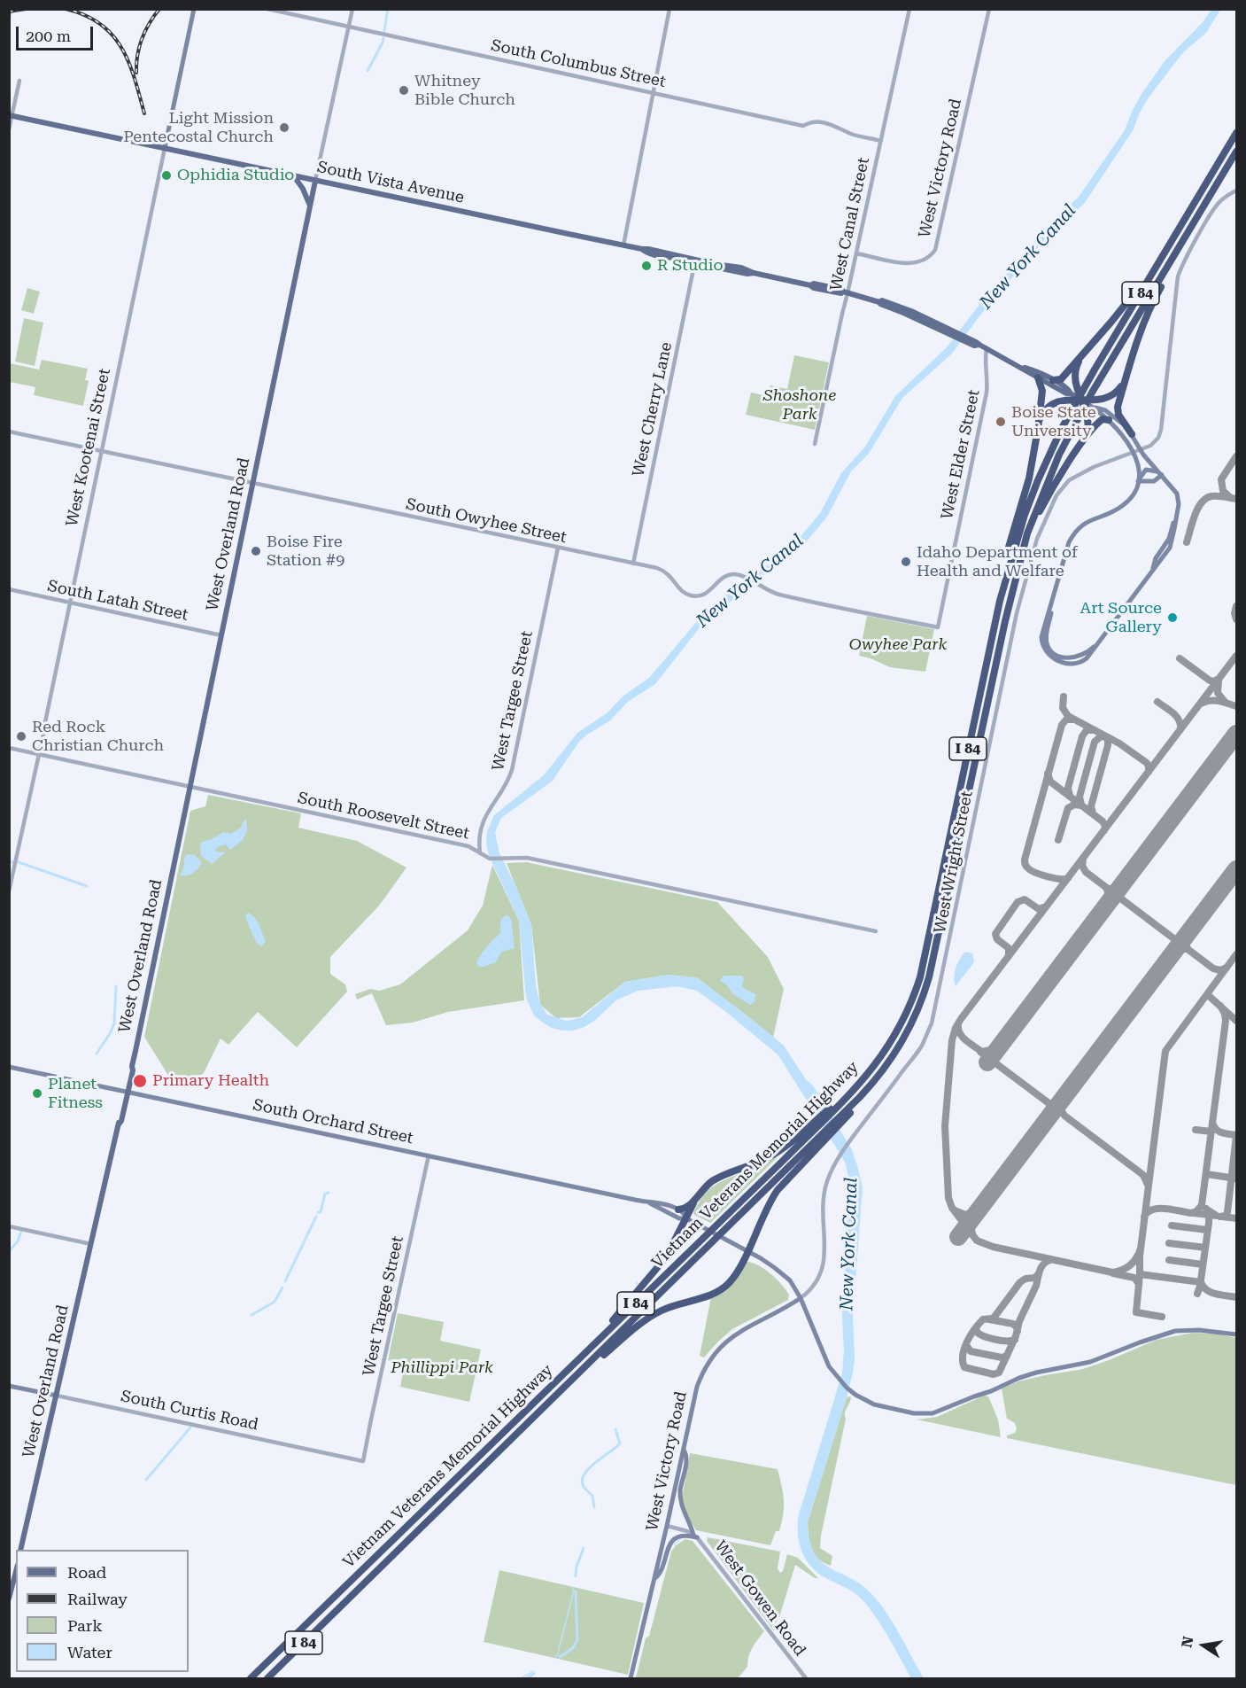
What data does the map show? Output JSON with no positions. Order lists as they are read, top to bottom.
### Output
{
  "streets": {
    "highway": ["I 84", "Vietnam Veterans Memorial Highway"],
    "main road": [
      "West Victory Road",
      "South Vista Avenue",
      "West Kootenai Street",
      "West Overland Road",
      "South Orchard Street",
      "South Curtis Road"
    ],
    "street": [
      "South Columbus Street",
      "West Canal Street",
      "West Cherry Lane",
      "West Elder Street",
      "South Owyhee Street",
      "South Latah Street",
      "West Targee Street",
      "South Roosevelt Street",
      "West Wright Street",
      "West Gowen Road"
    ]
  },
  "crossings": [
    ["South Columbus Street", "West Canal Street"],
    ["South Columbus Street", "West Overland Road"],
    ["West Victory Road", "West Canal Street"],
    ["West Victory Road", "West Wright Street"],
    ["West Victory Road", "South Orchard Street"],
    ["South Vista Avenue", "West Canal Street"],
    ["South Vista Avenue", "West Cherry Lane"],
    ["South Vista Avenue", "West Kootenai Street"],
    ["South Vista Avenue", "West Elder Street"],
    ["South Vista Avenue", "West Overland Road"],
    ["I 84", "Vietnam Veterans Memorial Highway"],
    ["West Cherry Lane", "South Owyhee Street"],
    ["West Kootenai Street", "South Owyhee Street"],
    ["West Kootenai Street", "South Latah Street"],
    ["West Kootenai Street", "South Roosevelt Street"],
    ["West Elder Street", "South Owyhee Street"],
    ["South Owyhee Street", "West Overland Road"],
    ["South Owyhee Street", "West Targee Street"],
    ["West Overland Road", "South Latah Street"],
    ["West Overland Road", "South Roosevelt Street"],
    ["West Overland Road", "South Orchard Street"],
    ["West Overland Road", "South Curtis Road"],
    ["West Targee Street", "South Roosevelt Street"],
    ["West Targee Street", "South Orchard Street"],
    ["West Targee Street", "South Curtis Road"],
    ["West Wright Street", "South Orchard Street"]
  ],
  "water": ["New York Canal"],
  "parks": ["Shoshone Park", "Owyhee Park", "Phillippi Park"],
  "places": [
    "Whitney Bible Church",
    "Light Mission Pentecostal Church",
    "Ophidia Studio",
    "R Studio",
    "Boise State University",
    "Boise Fire Station #9",
    "Idaho Department of Health and Welfare",
    "Art Source Gallery",
    "Red Rock Christian Church",
    "Primary Health",
    "Planet Fitness"
  ],
  "legend": [
    "Road",
    "Railway",
    "Park",
    "Water"
  ],
  "scale_bar": "200 m",
  "north": "left"
}
